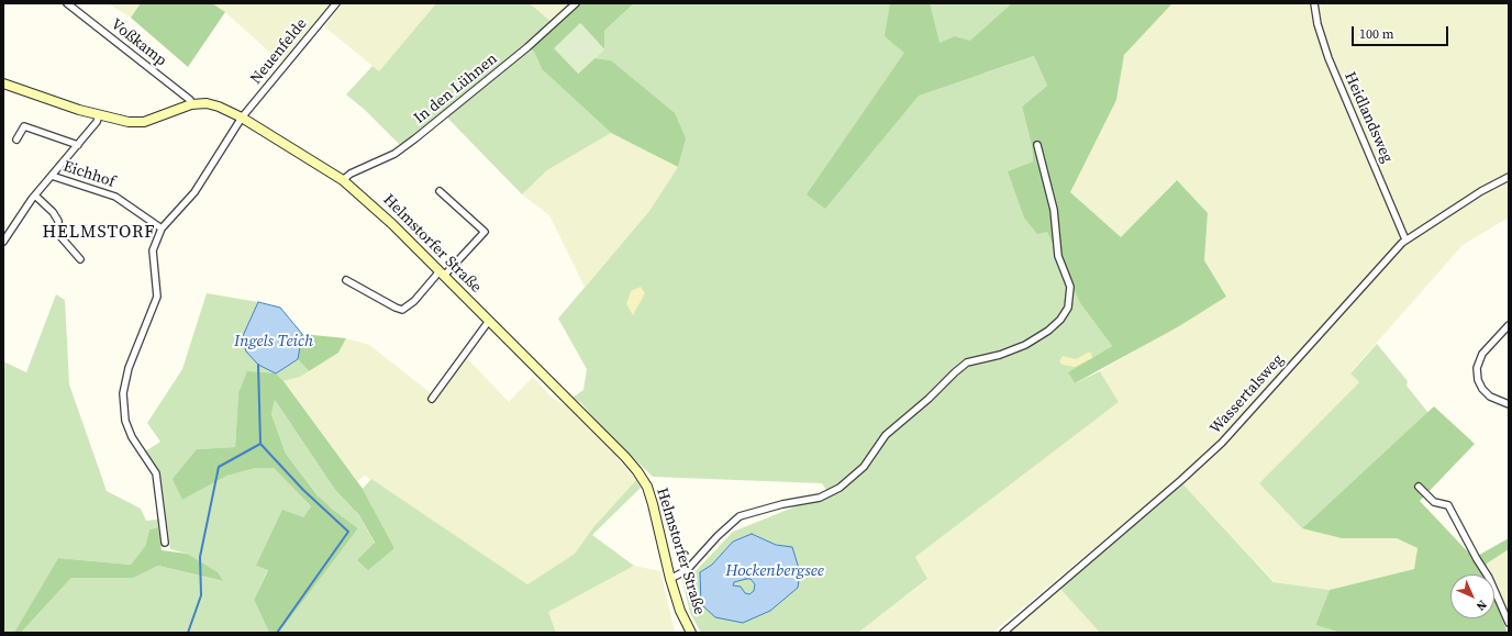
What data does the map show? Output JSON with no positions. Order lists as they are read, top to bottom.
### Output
{
  "streets": {
    "main road": ["Helmstorfer Straße"],
    "street": [
      "Voßkamp",
      "Neuenfelde",
      "In den Lühnen",
      "Heidlandsweg",
      "Eichhof",
      "Wassertalsweg"
    ]
  },
  "crossings": [
    ["Voßkamp", "Helmstorfer Straße"],
    ["Neuenfelde", "Eichhof"],
    ["Neuenfelde", "Helmstorfer Straße"],
    ["In den Lühnen", "Helmstorfer Straße"],
    ["Heidlandsweg", "Wassertalsweg"]
  ],
  "districts": ["HELMSTORF"],
  "water": ["Ingels Teich", "Hockenbergsee"],
  "scale_bar": "100 m",
  "north": "bottom right"
}
